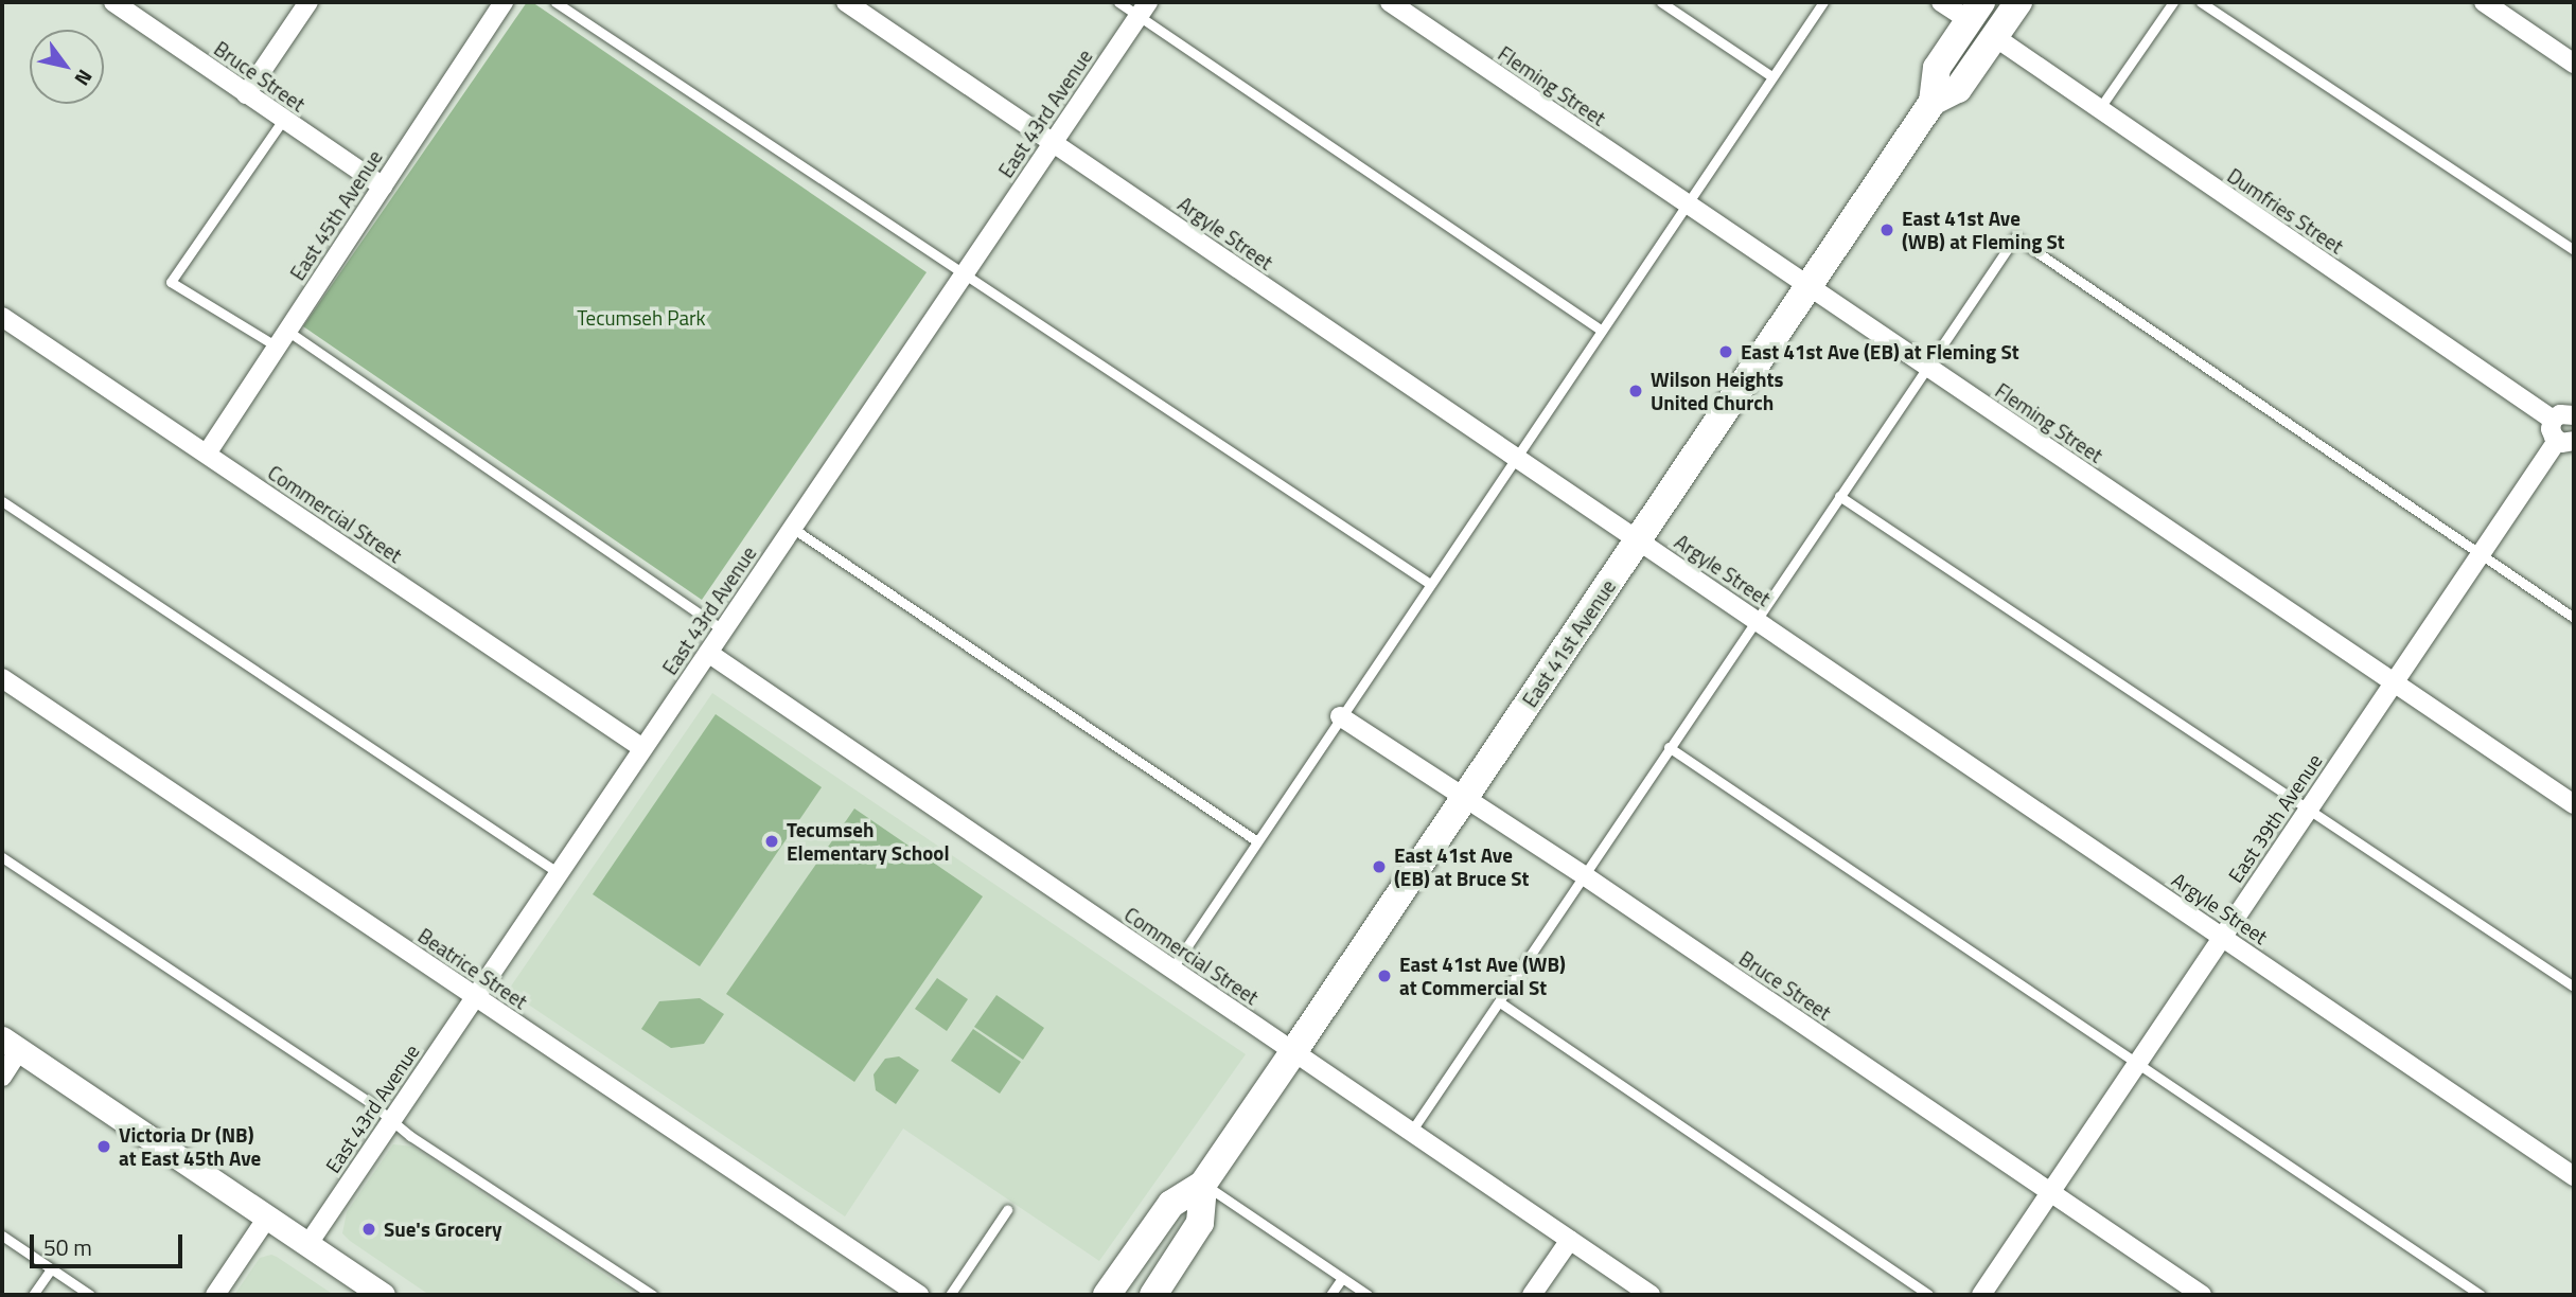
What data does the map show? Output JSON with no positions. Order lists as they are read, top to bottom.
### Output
{
  "streets": {
    "main road": ["East 41st Avenue"],
    "street": [
      "Bruce Street",
      "Fleming Street",
      "East 43rd Avenue",
      "Dumfries Street",
      "East 45th Avenue",
      "Argyle Street",
      "Commercial Street",
      "East 39th Avenue",
      "Beatrice Street"
    ]
  },
  "crossings": [
    ["Bruce Street", "East 45th Avenue"],
    ["Bruce Street", "East 41st Avenue"],
    ["Bruce Street", "East 39th Avenue"],
    ["Fleming Street", "East 41st Avenue"],
    ["Fleming Street", "East 39th Avenue"],
    ["East 43rd Avenue", "Argyle Street"],
    ["East 43rd Avenue", "Commercial Street"],
    ["East 43rd Avenue", "Beatrice Street"],
    ["Dumfries Street", "East 41st Avenue"],
    ["East 45th Avenue", "Commercial Street"],
    ["Argyle Street", "East 41st Avenue"],
    ["Argyle Street", "East 39th Avenue"],
    ["Commercial Street", "East 41st Avenue"]
  ],
  "parks": ["Tecumseh Park"],
  "places": [
    "East 41st Ave (WB) at Fleming St",
    "East 41st Ave (EB) at Fleming St",
    "Wilson Heights United Church",
    "Tecumseh Elementary School",
    "East 41st Ave (EB) at Bruce St",
    "East 41st Ave (WB) at Commercial St",
    "Victoria Dr (NB) at East 45th Ave",
    "Sue's Grocery"
  ],
  "scale_bar": "50 m",
  "north": "bottom right"
}
